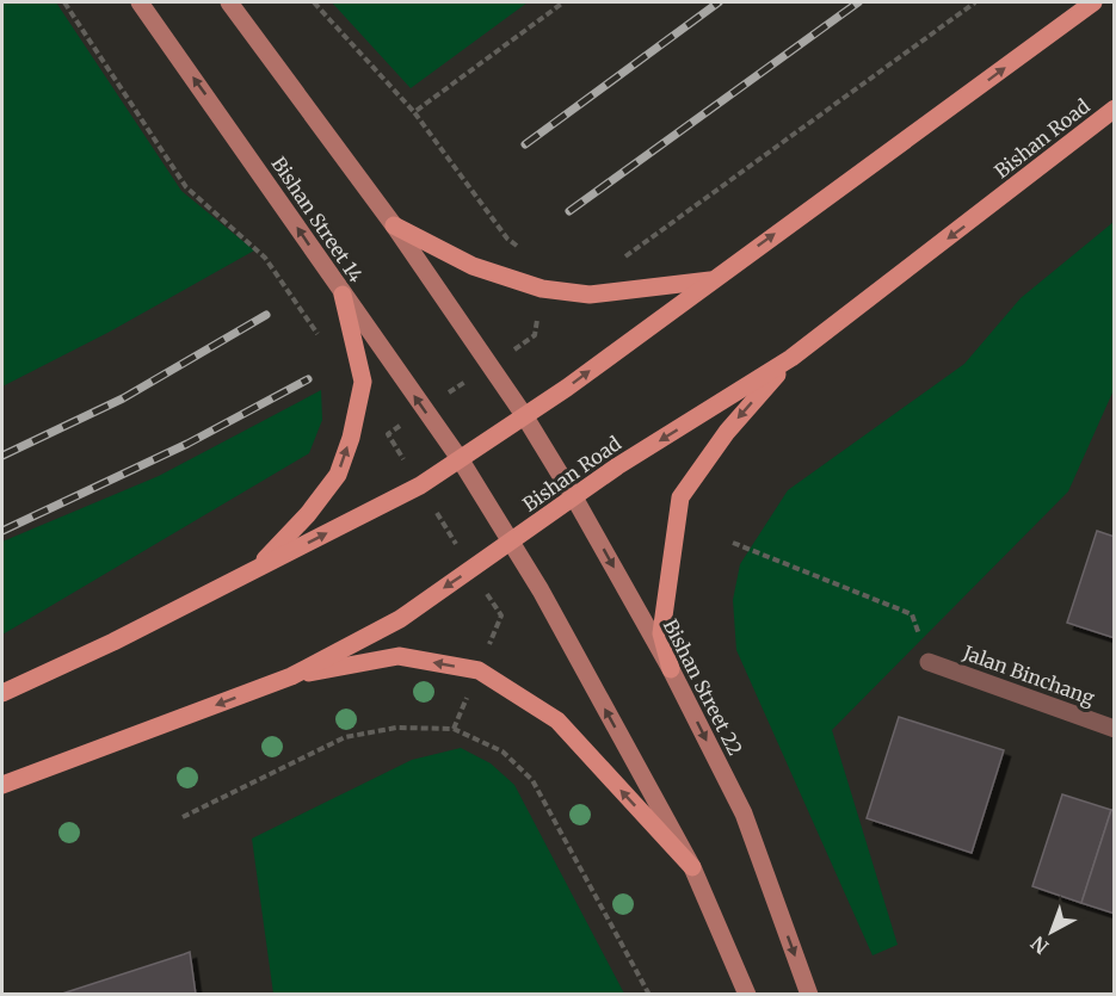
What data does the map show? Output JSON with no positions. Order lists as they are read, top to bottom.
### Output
{
  "streets": {
    "main road": ["Bishan Road", "Bishan Street 14", "Bishan Street 22"],
    "street": ["Jalan Binchang"]
  },
  "crossings": [
    ["Bishan Road", "Bishan Street 22"]
  ],
  "north": "bottom left"
}
